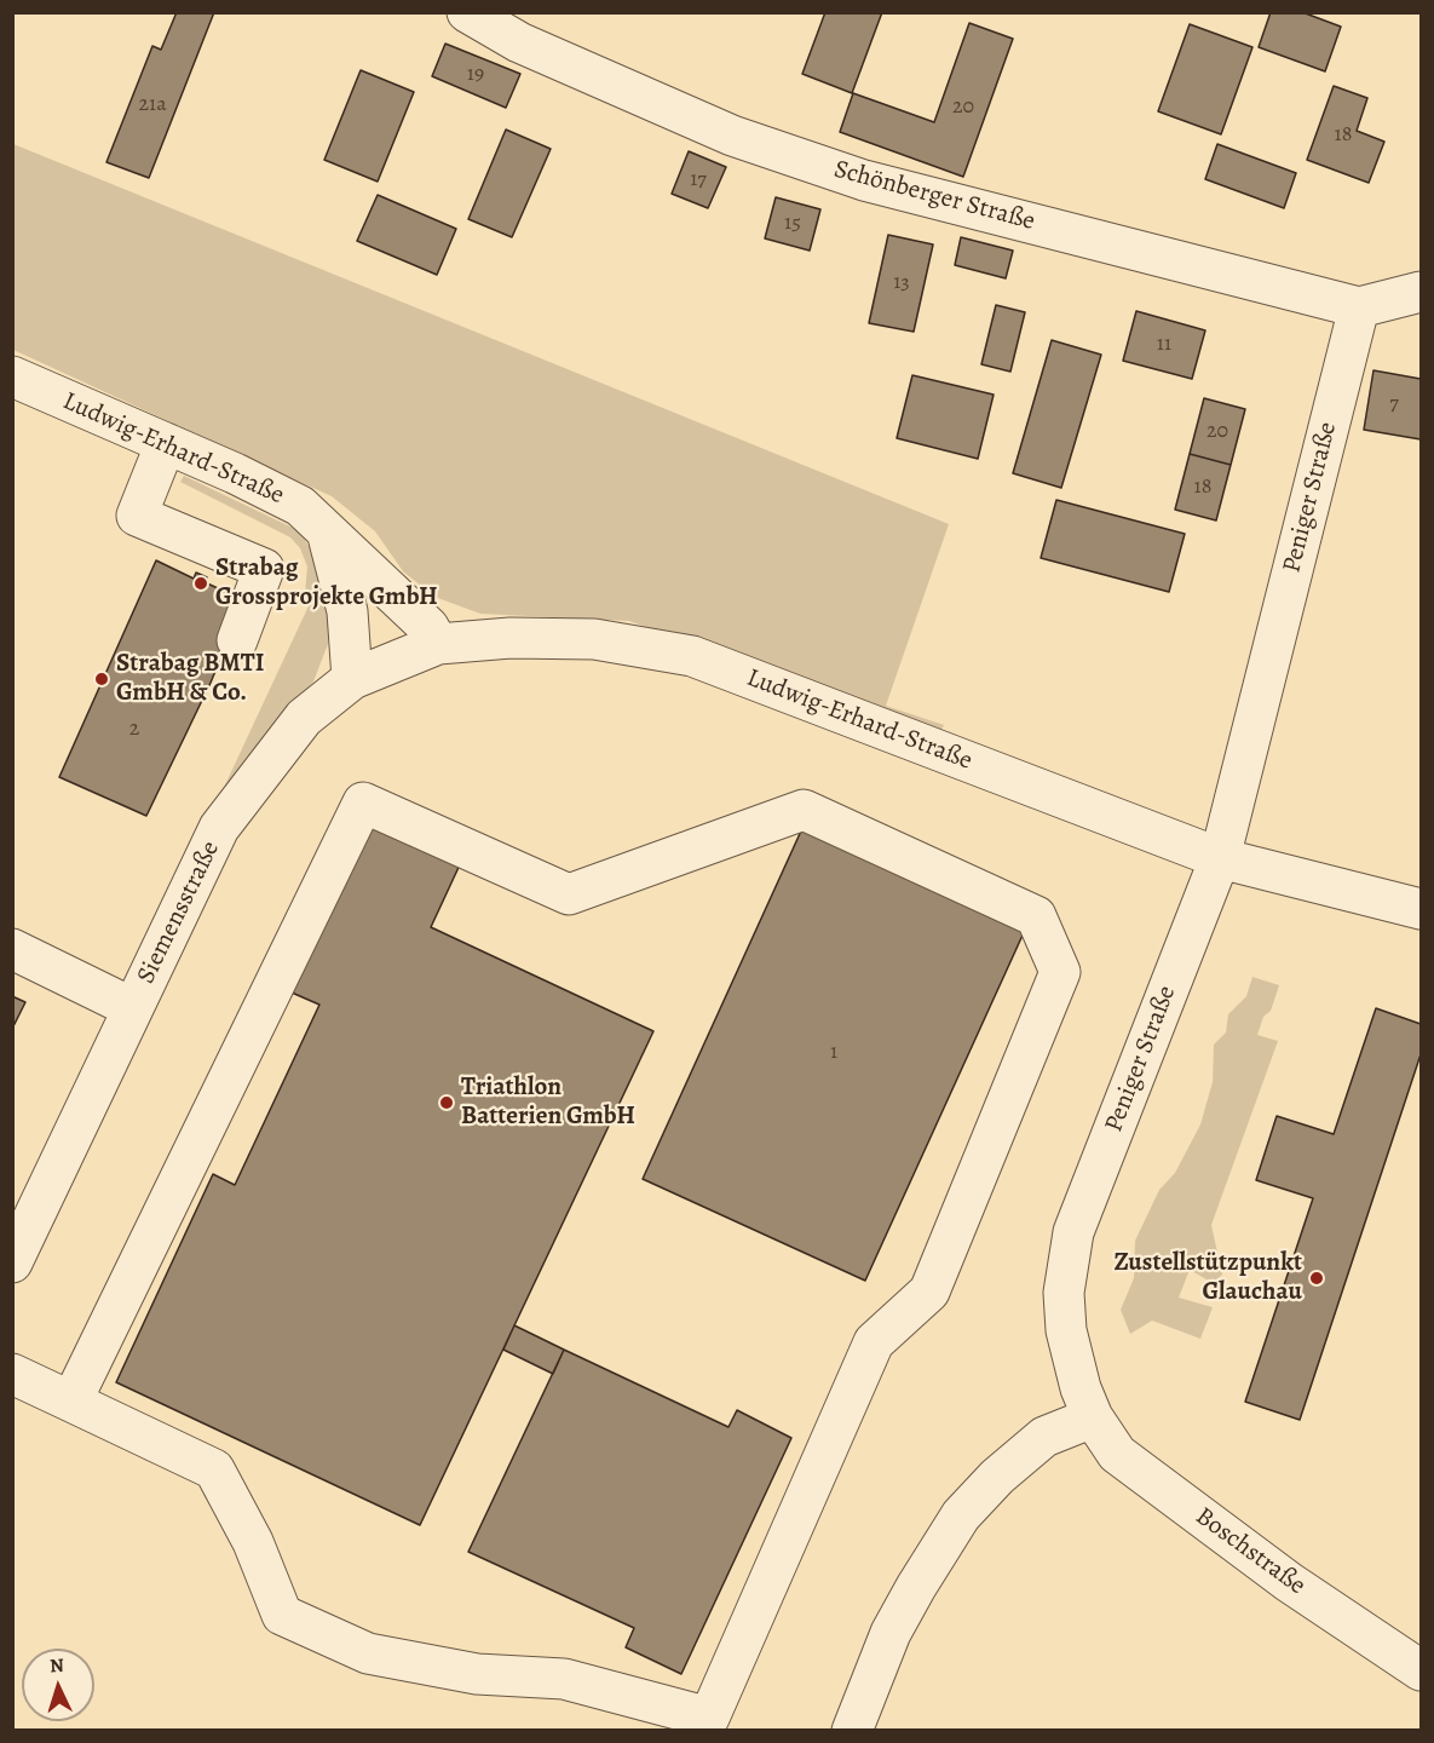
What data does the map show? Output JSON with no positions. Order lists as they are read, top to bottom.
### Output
{
  "streets": {
    "street": [
      "Schönberger Straße",
      "Ludwig-Erhard-Straße",
      "Peniger Straße",
      "Siemensstraße",
      "Boschstraße"
    ]
  },
  "crossings": [
    ["Schönberger Straße", "Peniger Straße"],
    ["Ludwig-Erhard-Straße", "Peniger Straße"],
    ["Ludwig-Erhard-Straße", "Siemensstraße"],
    ["Peniger Straße", "Boschstraße"]
  ],
  "places": [
    "Strabag Grossprojekte GmbH",
    "Strabag BMTI GmbH & Co.",
    "Triathlon Batterien GmbH",
    "Zustellstützpunkt Glauchau"
  ],
  "house_numbers": [
    "19",
    "21a",
    "20",
    "18",
    "17",
    "15",
    "13",
    "11",
    "7",
    "20",
    "18",
    "2",
    "1"
  ],
  "north": "top"
}
